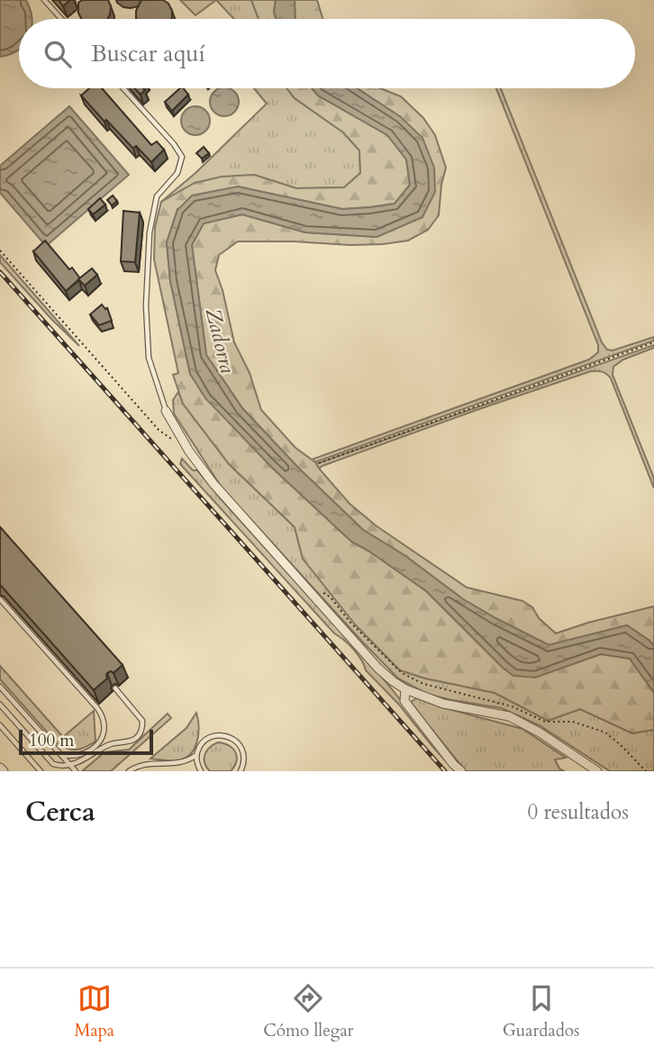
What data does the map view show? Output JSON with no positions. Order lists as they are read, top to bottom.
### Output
{
  "water": ["Zadorra"],
  "scale_bar": "100 m",
  "page": {
    "search": "Buscar aquí",
    "scale": "100 m",
    "heading": ["Cerca", "0 resultados"],
    "nav": ["Mapa", "Cómo llegar", "Guardados"]
  }
}
